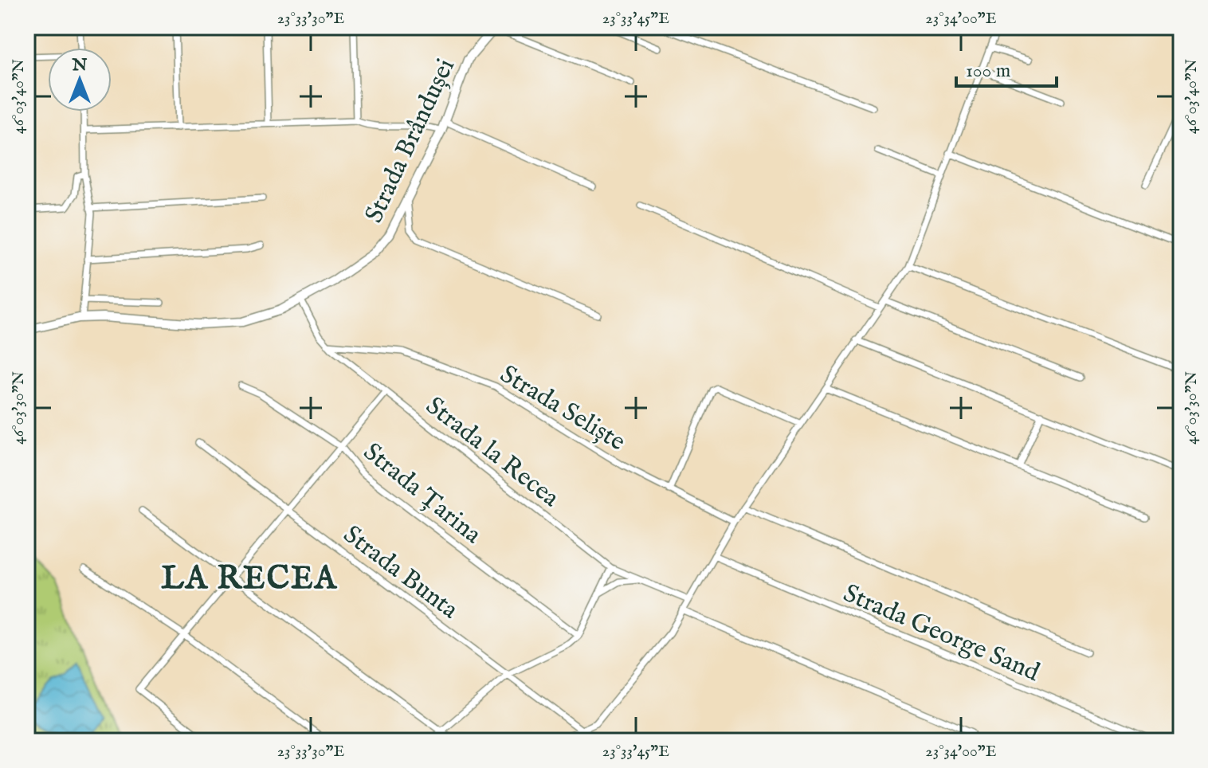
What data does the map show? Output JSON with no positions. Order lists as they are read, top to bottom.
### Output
{
  "streets": {
    "main road": ["Strada Brândușei"],
    "street": [
      "Strada Seliște",
      "Strada la Recea",
      "Strada Țarina",
      "Strada Bunta",
      "Strada George Sand"
    ]
  },
  "crossings": [
    ["Strada Brândușei", "Strada la Recea"],
    ["Strada Seliște", "Strada la Recea"]
  ],
  "districts": ["LA RECEA"],
  "scale_bar": "100 m",
  "north": "top",
  "coordinates": [
    "23°33'30\"E",
    "23°33'45\"E",
    "23°34'00\"E",
    "46°03'40\"N",
    "46°03'30\"N"
  ]
}
